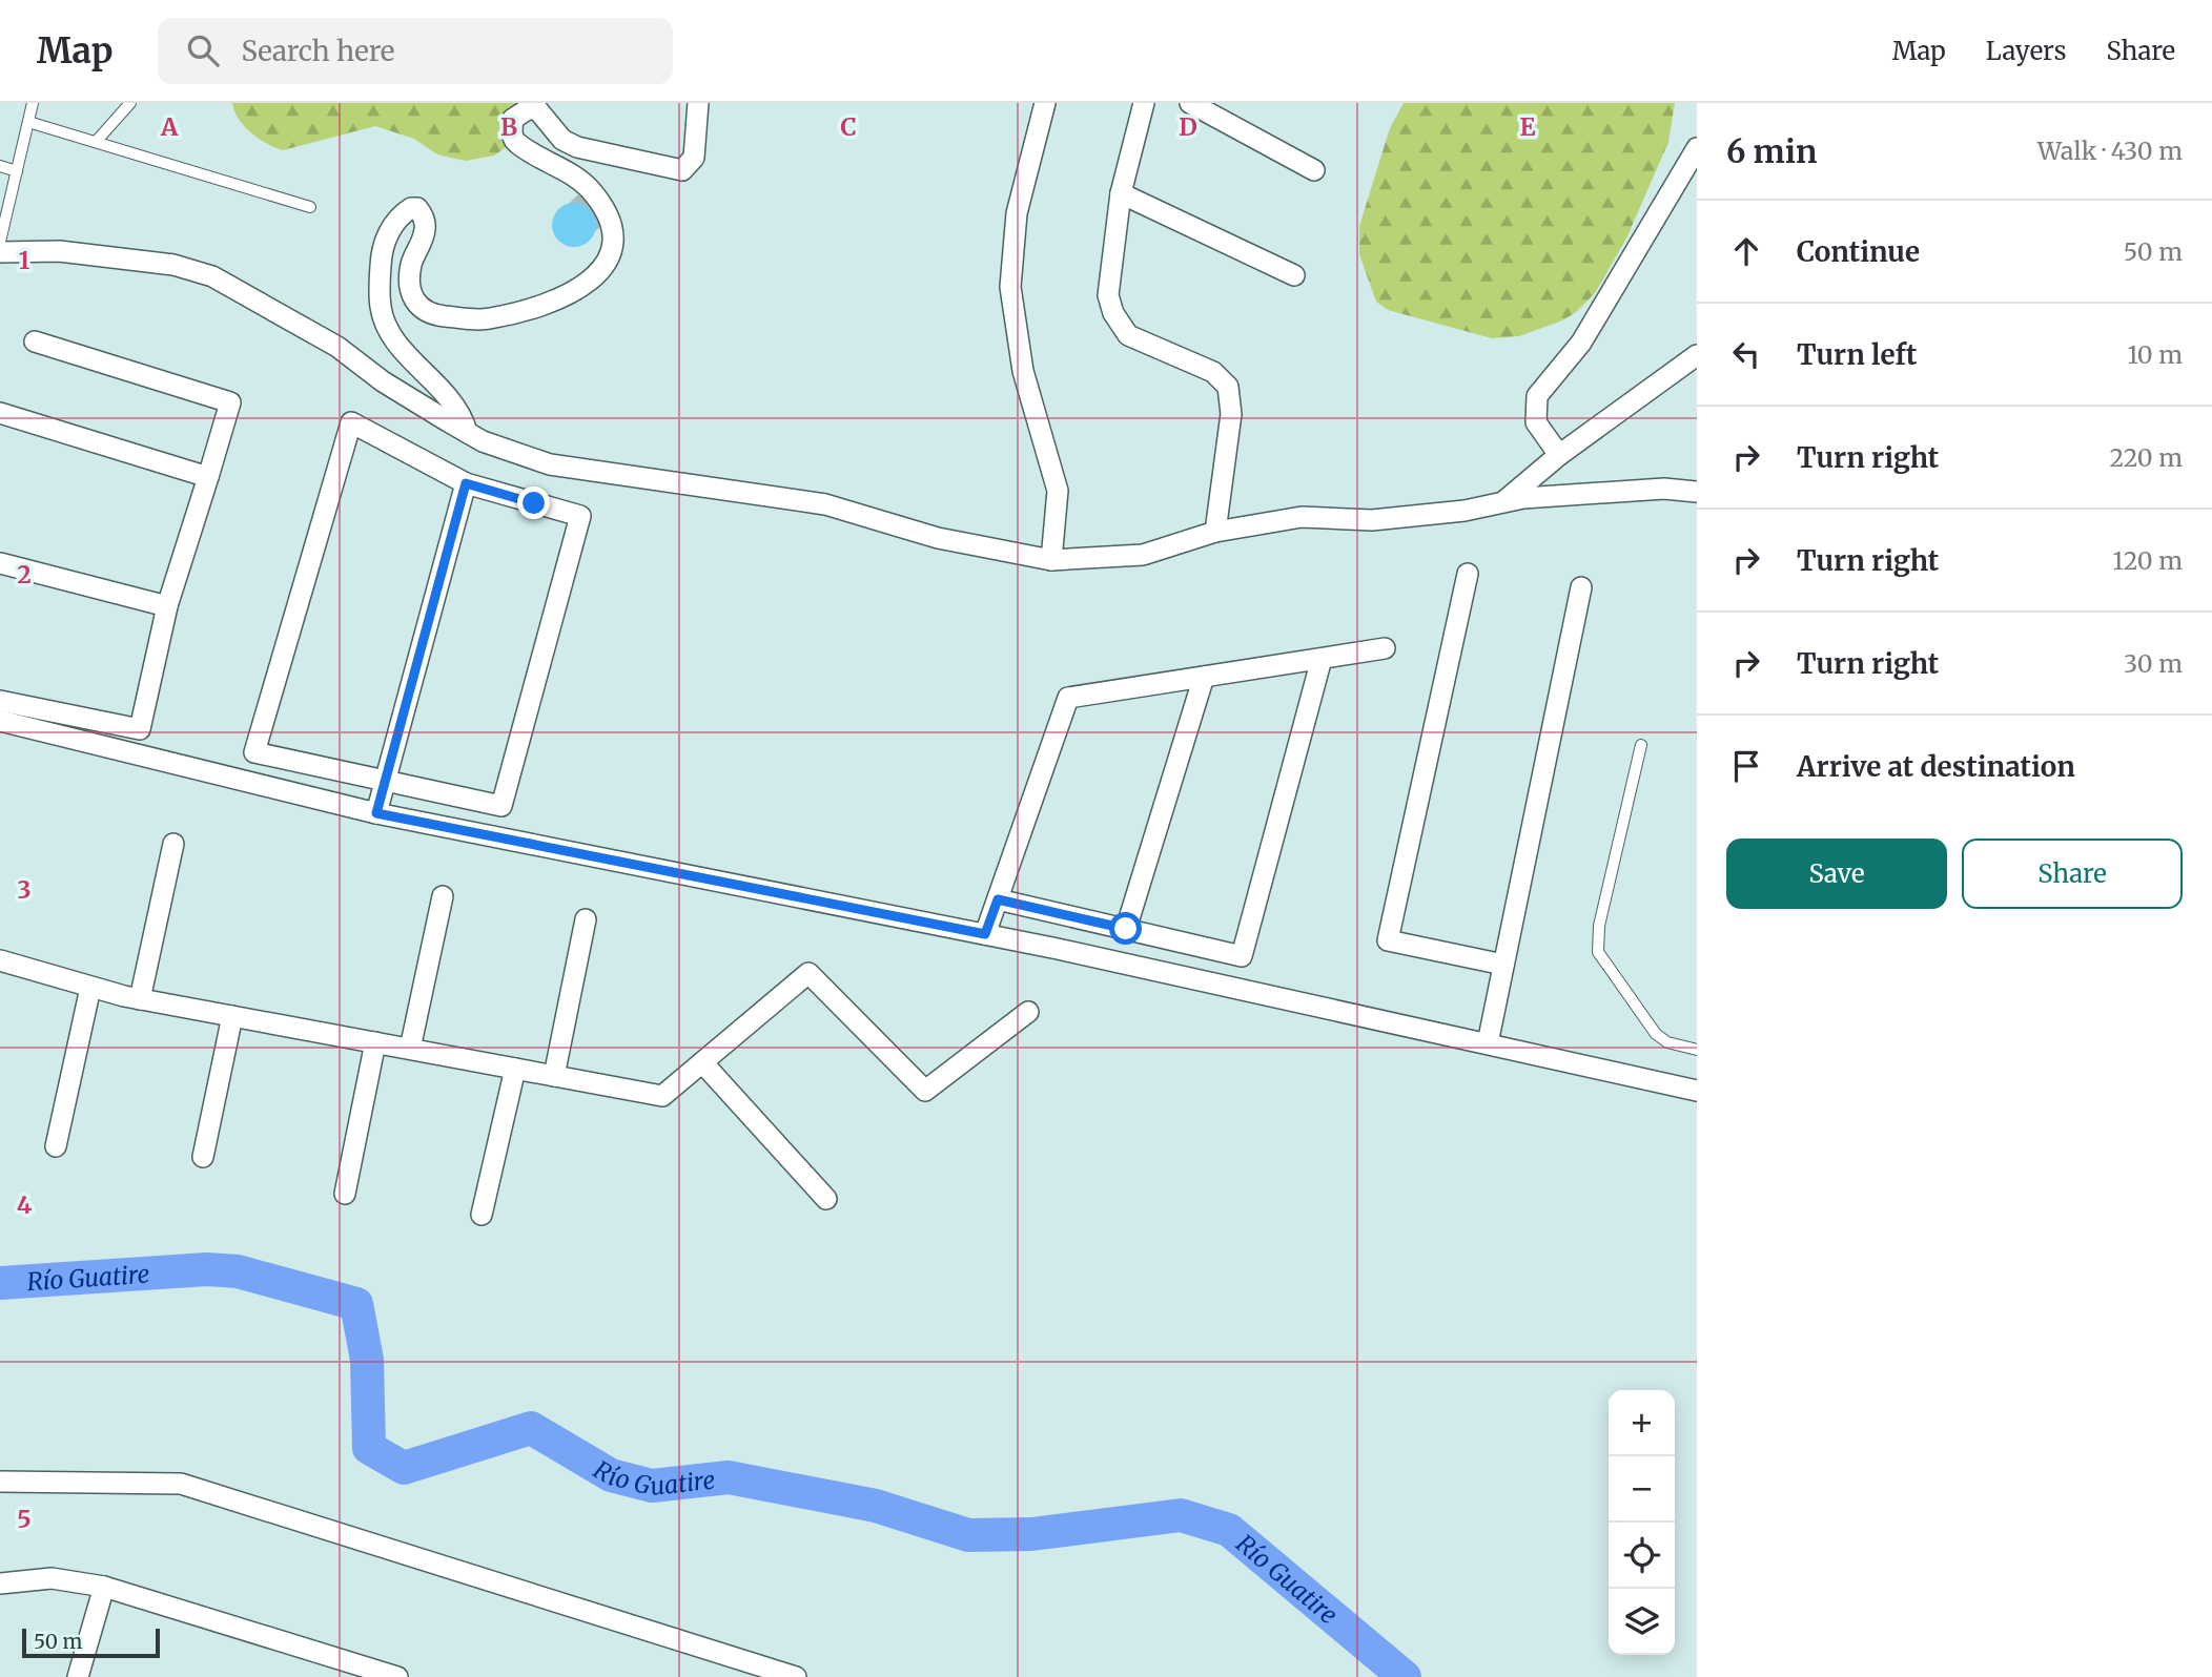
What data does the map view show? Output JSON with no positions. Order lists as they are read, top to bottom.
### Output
{
  "water": ["Río Guatire"],
  "scale_bar": "50 m",
  "page": {
    "header": "Map",
    "search": "Search here",
    "nav": ["Map", "Layers", "Share"],
    "heading": ["6 min", "Walk · 430 m"],
    "list": [
      ["Continue", "50 m"],
      ["Turn left", "10 m"],
      ["Turn right", "220 m"],
      ["Turn right", "120 m"],
      ["Turn right", "30 m"],
      "Arrive at destination"
    ],
    "buttons": ["Save", "Share"],
    "map_buttons": ["+", "−"],
    "scale": "50 m"
  },
  "grid": {
    "columns": [
      "A",
      "B",
      "C",
      "D",
      "E"
    ],
    "rows": [
      "1",
      "2",
      "3",
      "4",
      "5"
    ]
  }
}
